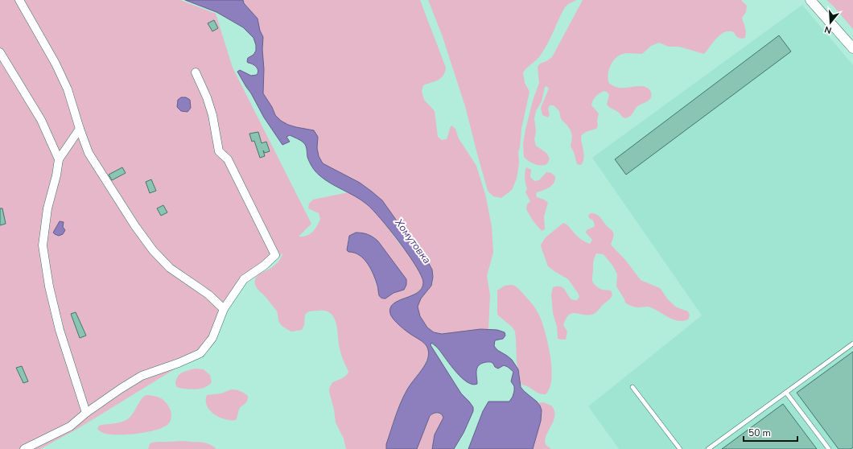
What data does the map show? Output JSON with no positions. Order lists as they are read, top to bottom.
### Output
{
  "water": ["Хомутовка"],
  "scale_bar": "50 m",
  "north": "bottom"
}
